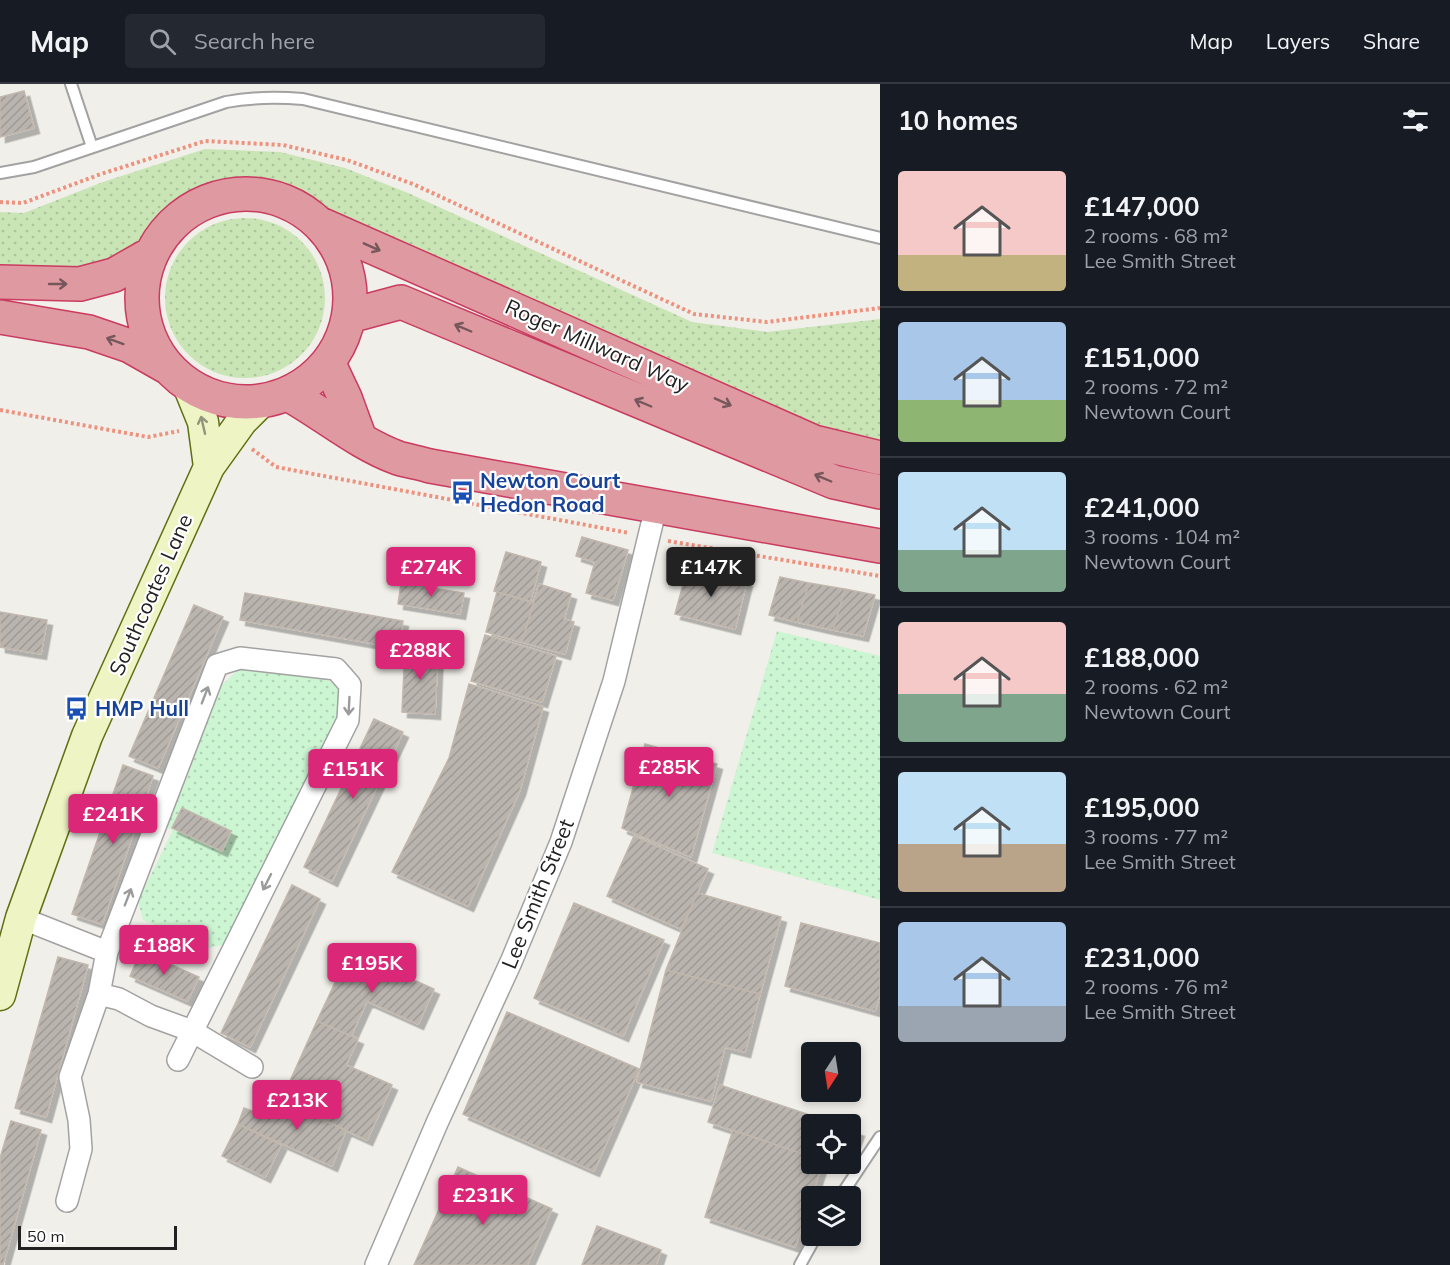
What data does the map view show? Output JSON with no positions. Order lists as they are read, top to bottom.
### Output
{
  "streets": {
    "highway": ["Roger Millward Way"],
    "street": ["Southcoates Lane", "Lee Smith Street"]
  },
  "crossings": [
    ["Roger Millward Way", "Southcoates Lane"]
  ],
  "places": {
    "bus stop": ["Newton Court Hedon Road", "HMP Hull"]
  },
  "scale_bar": "50 m",
  "north": "bottom",
  "page": {
    "header": "Map",
    "search": "Search here",
    "nav": ["Map", "Layers", "Share"],
    "heading": "10 homes",
    "list": [
      {
        "name": "£147,000",
        "note": "2 rooms · 68 m² · Lee Smith Street"
      },
      {
        "name": "£151,000",
        "note": "2 rooms · 72 m² · Newtown Court"
      },
      {
        "name": "£241,000",
        "note": "3 rooms · 104 m² · Newtown Court"
      },
      {
        "name": "£188,000",
        "note": "2 rooms · 62 m² · Newtown Court"
      },
      {
        "name": "£195,000",
        "note": "3 rooms · 77 m² · Lee Smith Street"
      },
      {
        "name": "£231,000",
        "note": "2 rooms · 76 m² · Lee Smith Street"
      }
    ],
    "price": [
      "£274K",
      "£147K",
      "£288K",
      "£285K",
      "£151K",
      "£241K",
      "£188K",
      "£195K",
      "£213K",
      "£231K"
    ],
    "scale": "50 m"
  }
}
